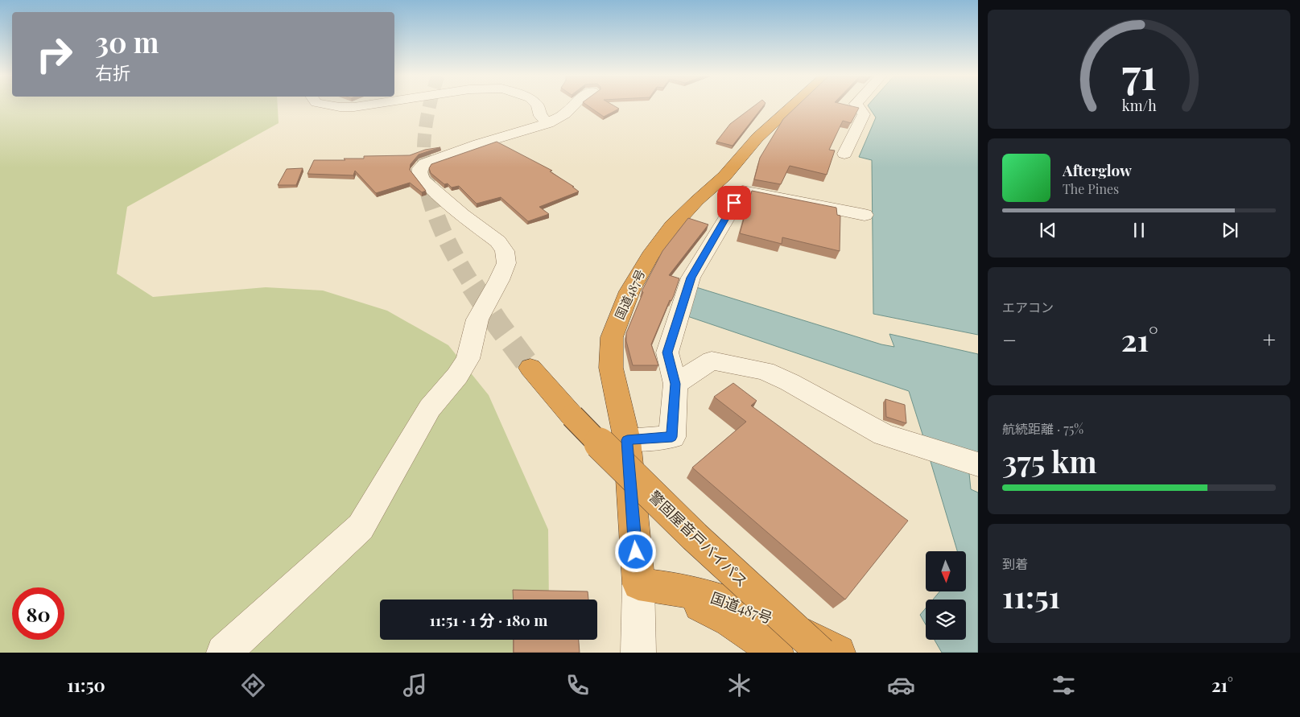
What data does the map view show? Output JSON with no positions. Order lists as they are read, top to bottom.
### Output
{
  "streets": {
    "highway": ["国道487号", "警固屋音戸バイパス"]
  },
  "north": "bottom",
  "page": {
    "turn": ["30 m", "右折"],
    "song": ["Afterglow", "The Pines"],
    "tile": [
      "エアコン",
      ["航続距離 · 75%", "375 km"],
      ["到着", "11:51"]
    ],
    "heat": ["−", "21°", "+"],
    "limit": "80",
    "trip": "11:51 · 1 分 · 180 m",
    "tabs": ["11:50", "21°"],
    "gauge": ["71", "km/h"]
  }
}
